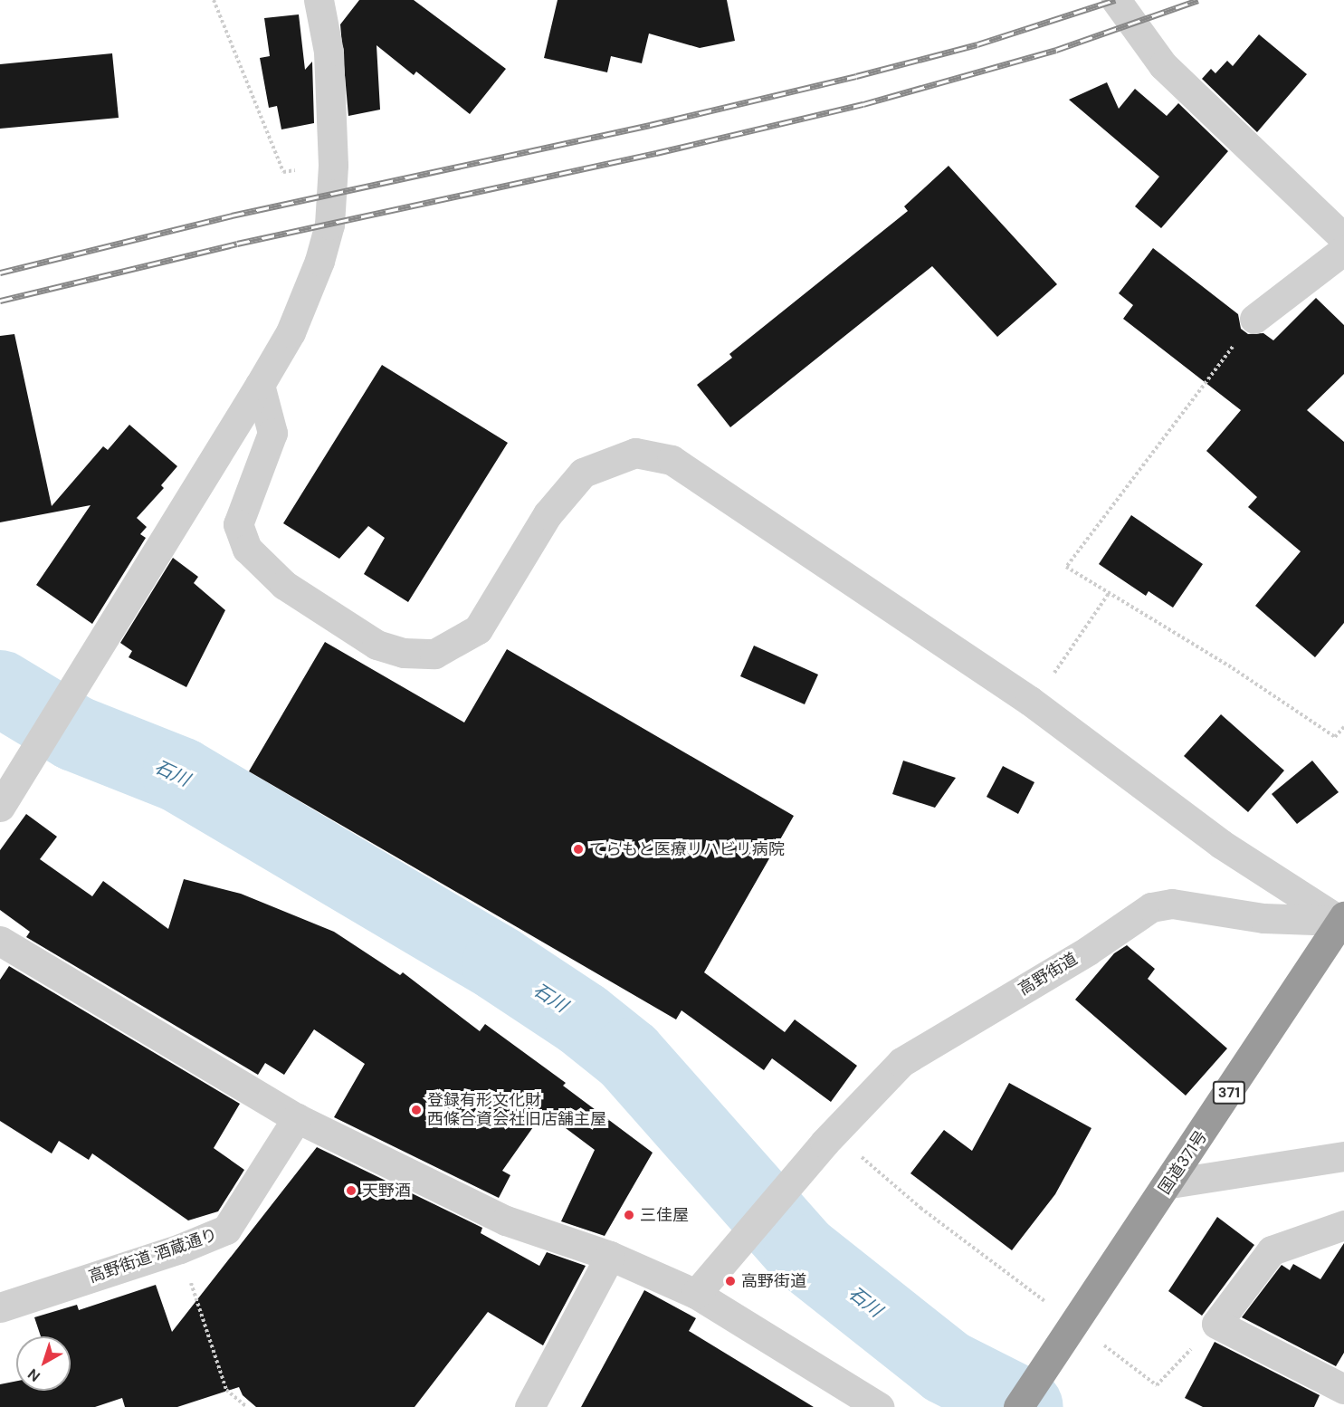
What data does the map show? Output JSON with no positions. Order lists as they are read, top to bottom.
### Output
{
  "streets": {
    "highway": ["371", "国道371号"],
    "street": ["高野街道", "高野街道 酒蔵通り"]
  },
  "crossings": [
    ["高野街道", "国道371号"]
  ],
  "water": ["石川"],
  "places": [
    "てらもと医療リハビリ病院",
    "登録有形文化財 西條合資会社旧店舗主屋",
    "天野酒",
    "三佳屋",
    "高野街道"
  ],
  "north": "bottom left"
}
